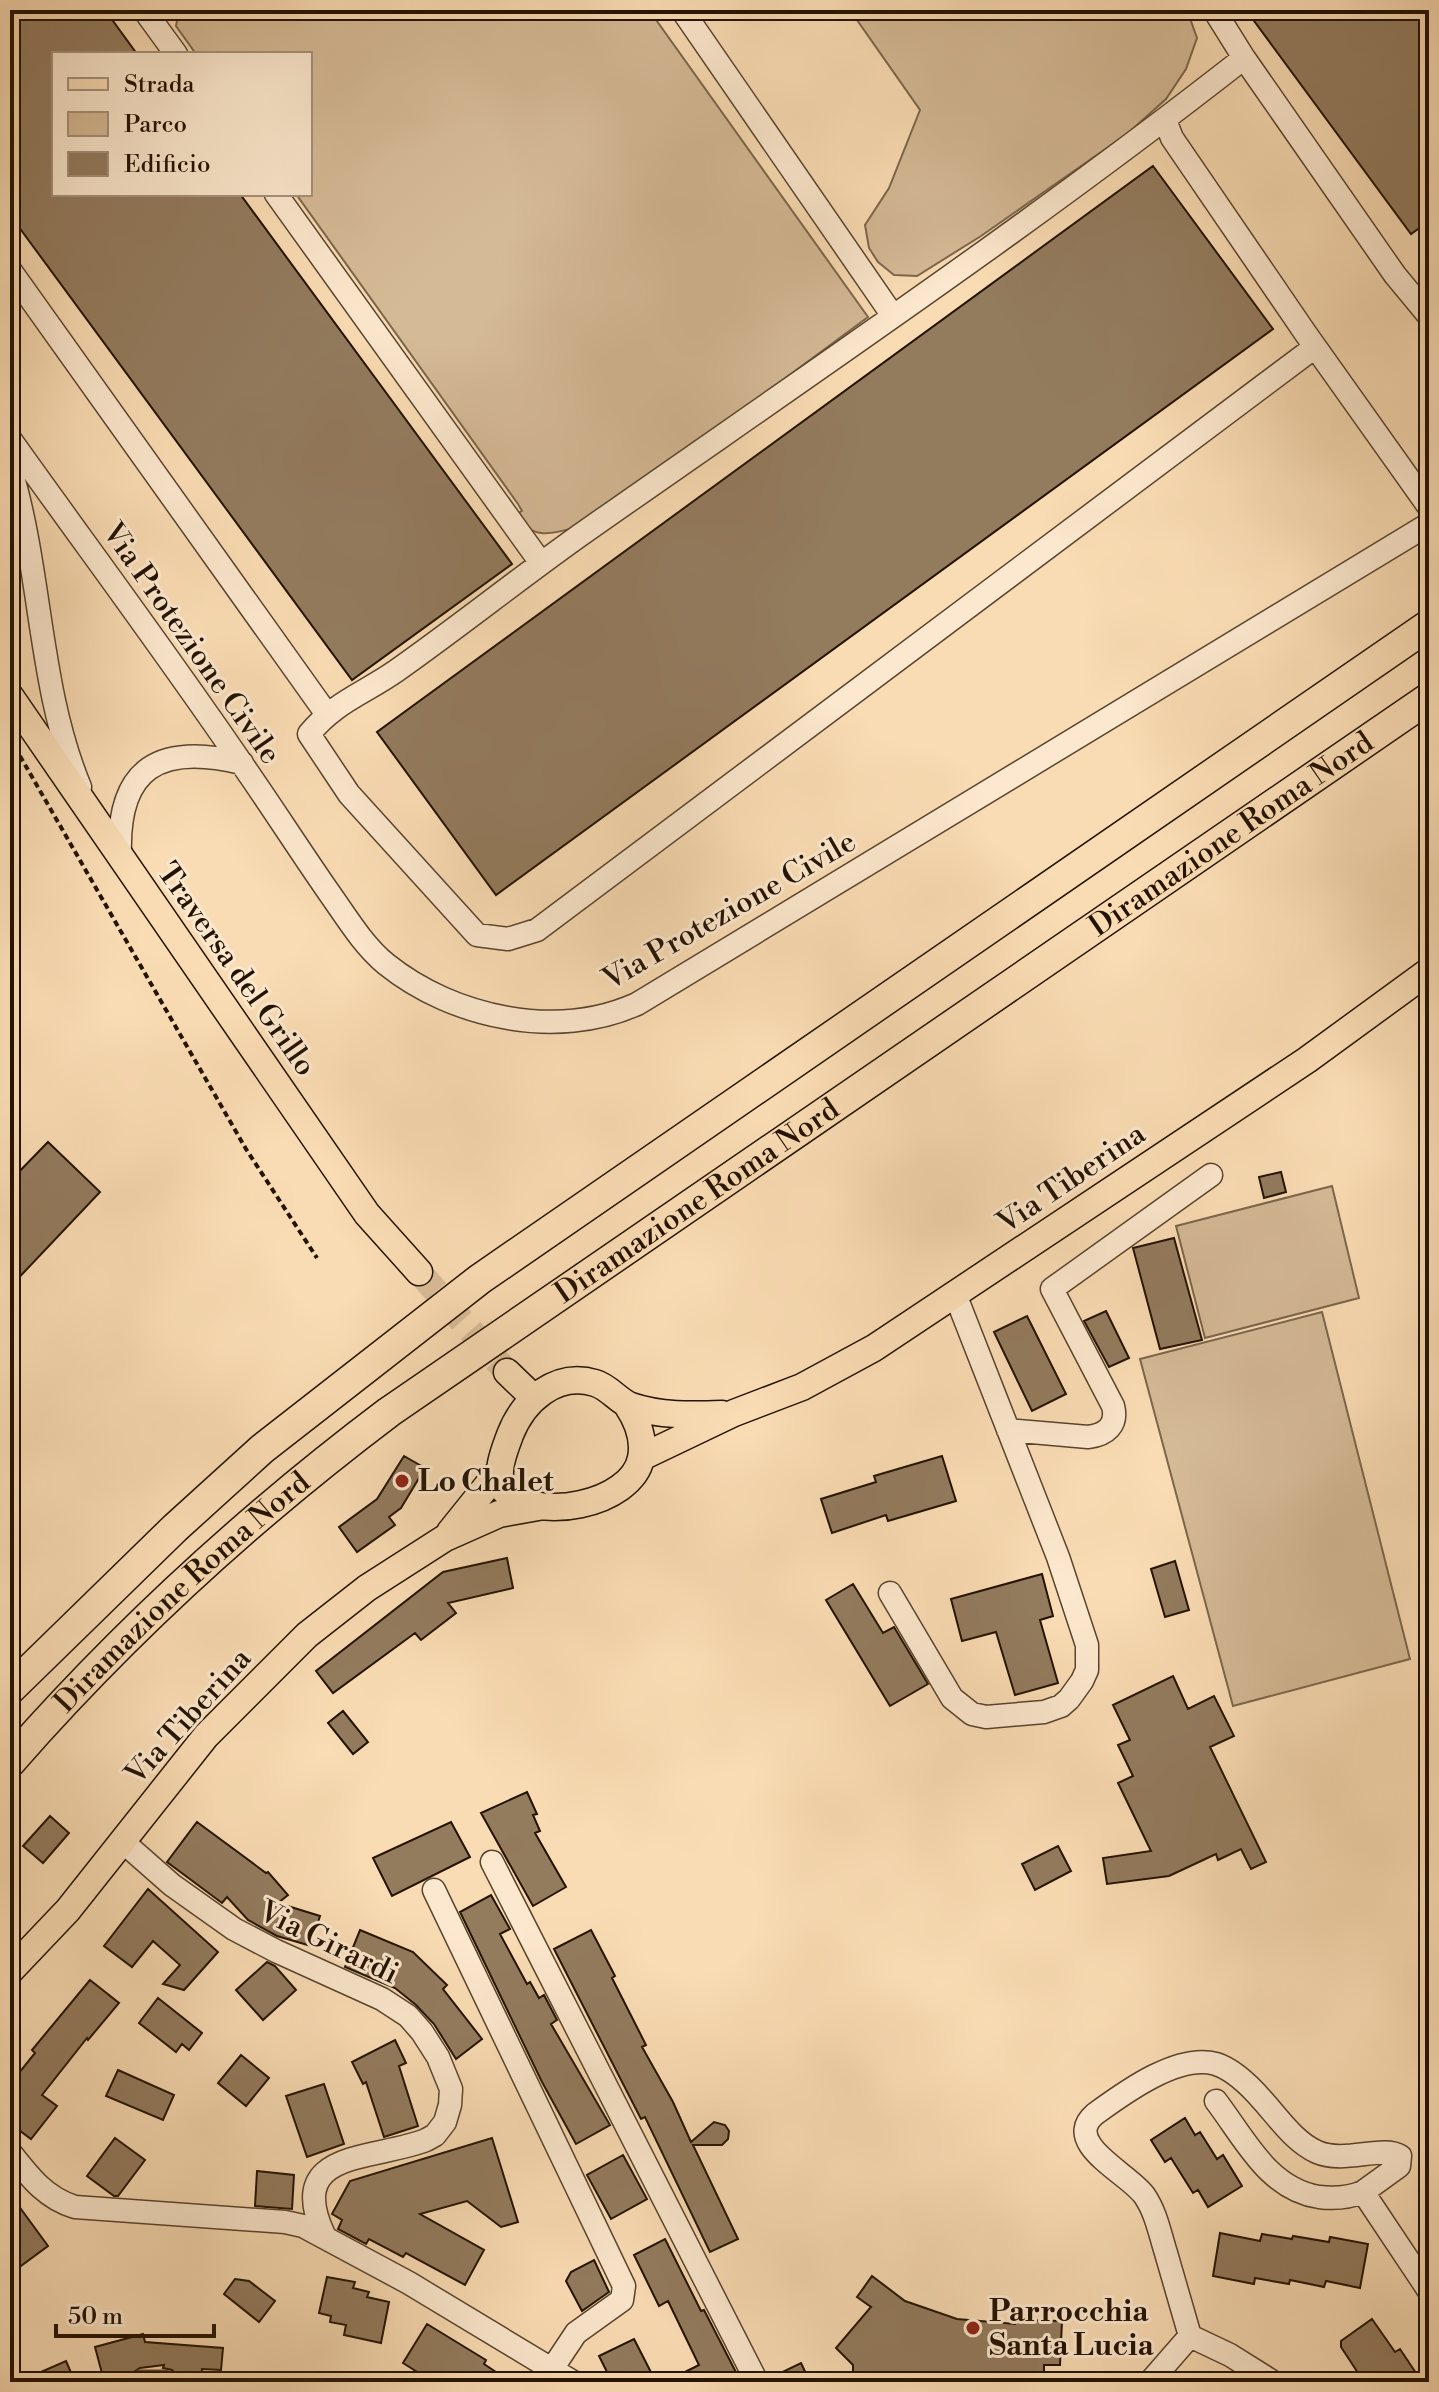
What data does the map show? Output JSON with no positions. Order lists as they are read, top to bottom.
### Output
{
  "streets": {
    "highway": ["Diramazione Roma Nord"],
    "main road": ["Traversa del Grillo", "Via Tiberina"],
    "street": ["Via Protezione Civile", "Via Girardi"]
  },
  "crossings": [
    ["Via Tiberina", "Via Girardi"]
  ],
  "places": ["Lo Chalet", "Parrocchia Santa Lucia"],
  "legend": ["Strada", "Parco", "Edificio"],
  "scale_bar": "50 m"
}
